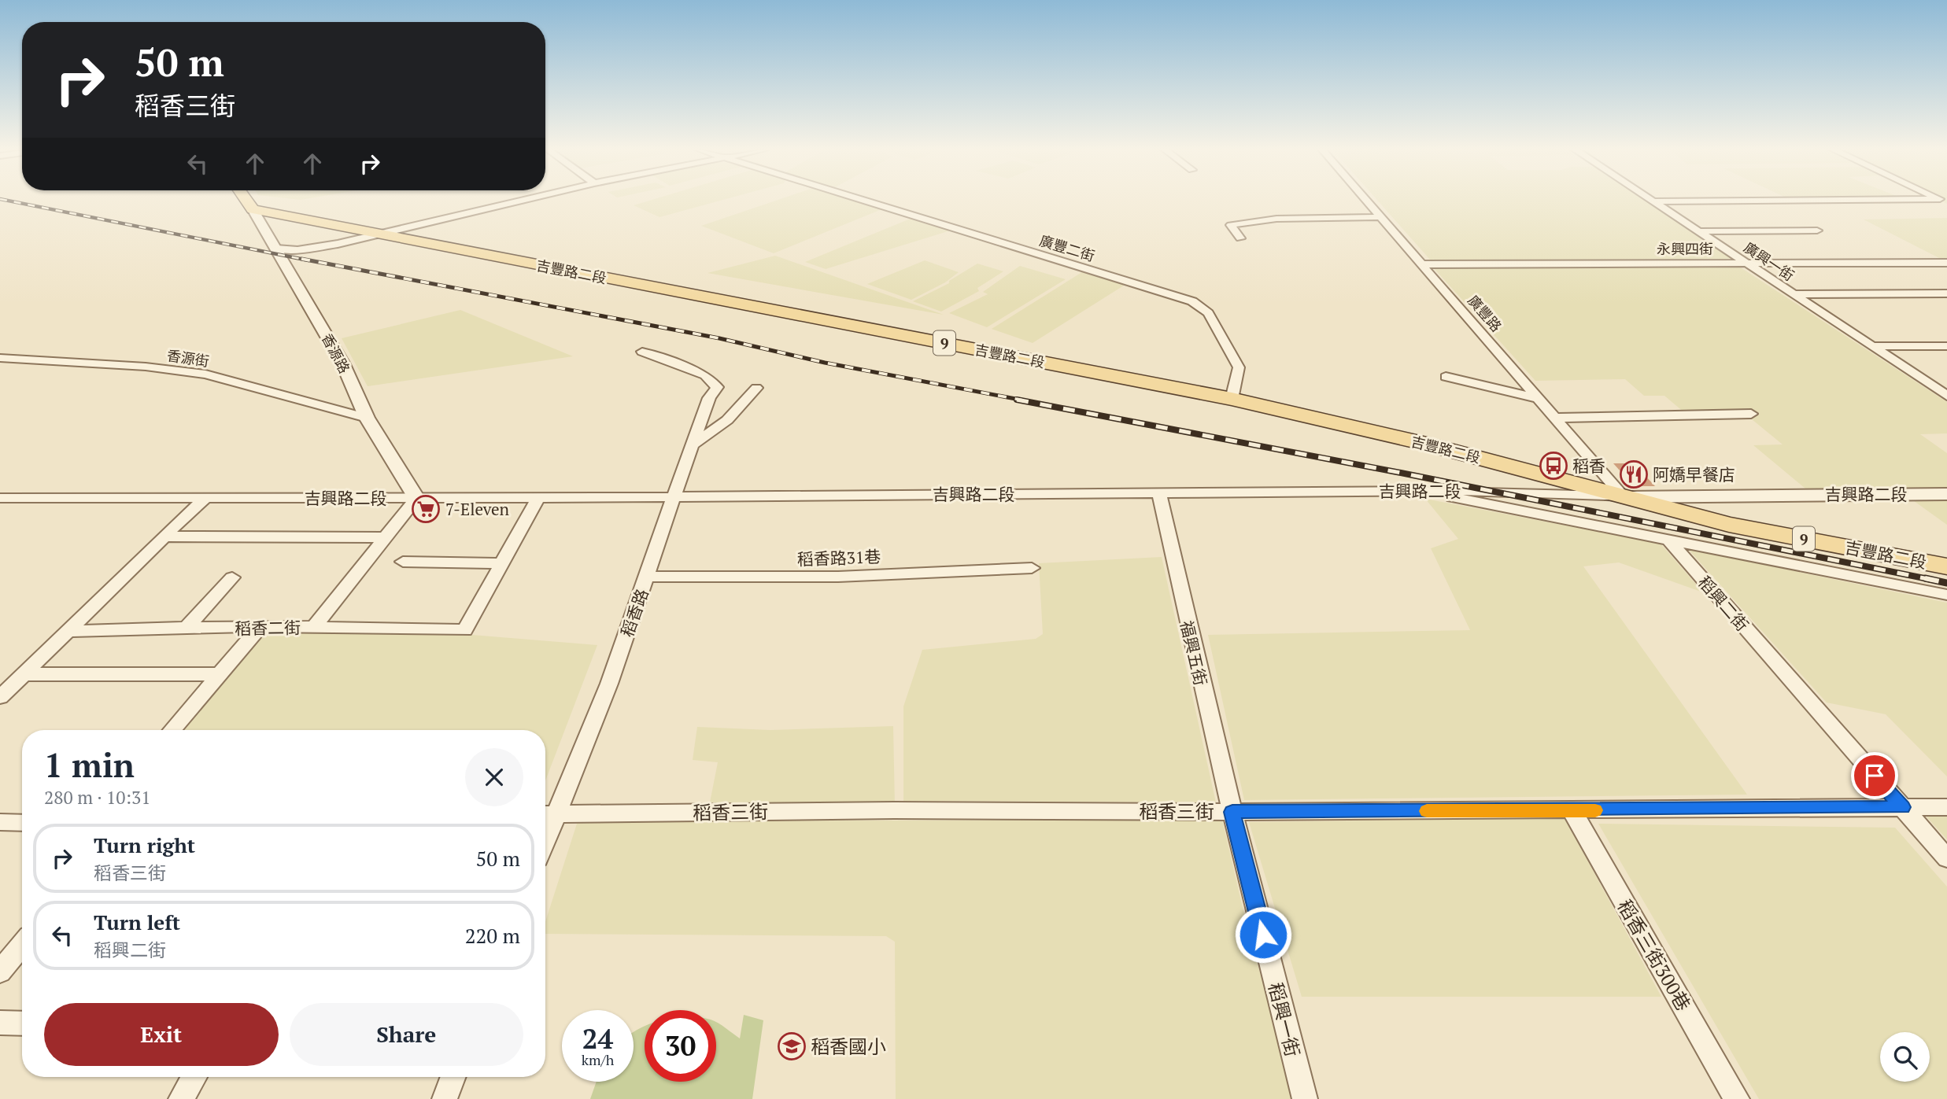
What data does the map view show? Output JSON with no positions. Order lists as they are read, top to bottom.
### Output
{
  "streets": {
    "main road": ["吉豐路二段", "9"],
    "street": [
      "廣豐二街",
      "永興四街",
      "廣興一街",
      "廣豐路",
      "香源路",
      "香源街",
      "吉興路二段",
      "稻香路31巷",
      "稻興二街",
      "稻香路",
      "稻香二街",
      "福興五街",
      "稻香三街",
      "稻香三街300巷",
      "稻興一街"
    ]
  },
  "crossings": [
    ["廣豐二街", "吉豐路二段"],
    ["永興四街", "廣興一街"],
    ["永興四街", "廣豐路"],
    ["吉豐路二段", "廣豐路"],
    ["吉豐路二段", "香源路"],
    ["吉豐路二段", "吉興路二段"],
    ["廣豐路", "吉興路二段"],
    ["香源路", "香源街"],
    ["香源路", "吉興路二段"],
    ["吉興路二段", "稻香路"],
    ["吉興路二段", "福興五街"],
    ["稻香路31巷", "稻香路"],
    ["稻興二街", "稻香三街"],
    ["稻香路", "稻香三街"],
    ["福興五街", "稻香三街"],
    ["福興五街", "稻興一街"],
    ["稻香三街", "稻香三街300巷"],
    ["稻香三街", "稻興一街"]
  ],
  "places": {
    "bus stop": ["稻香"],
    "restaurant": ["阿嬌早餐店"],
    "supermarket": ["7-Eleven"],
    "school or university": ["稻香國小"]
  },
  "page": {
    "turn": ["50 m", "稻香三街"],
    "heading": ["1 min", "280 m · 10:31"],
    "list": [
      {
        "name": "Turn right",
        "note": "稻香三街",
        "value": "50 m"
      },
      {
        "name": "Turn left",
        "note": "稻興二街",
        "value": "220 m"
      }
    ],
    "buttons": ["Exit", "Share"],
    "speed": "24 km/h",
    "limit": "30"
  }
}
